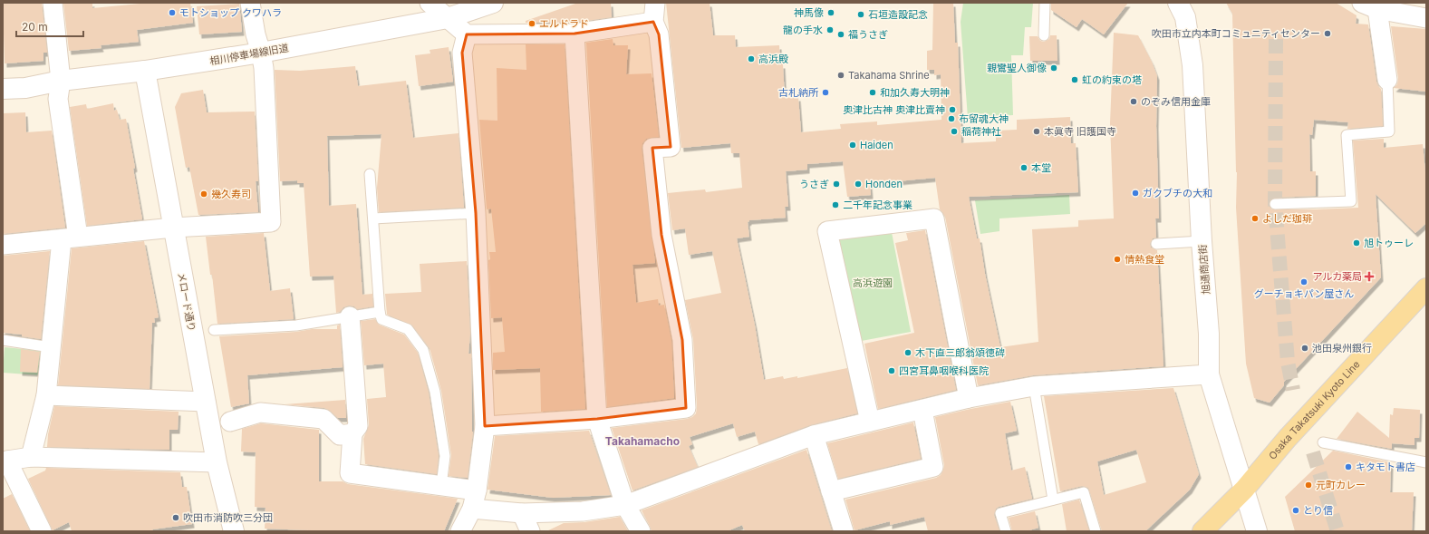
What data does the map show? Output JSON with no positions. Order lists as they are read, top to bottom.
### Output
{
  "streets": {
    "main road": ["Osaka Takatsuki Kyoto Line"],
    "street": ["相川停車場線旧道", "旭通商店街", "メロード通り"]
  },
  "crossings": [
    ["相川停車場線旧道", "メロード通り"],
    ["旭通商店街", "Osaka Takatsuki Kyoto Line"]
  ],
  "districts": ["Takahamacho"],
  "parks": ["高浜遊園"],
  "places": {
    "other": [
      "モトショップ クワハラ",
      "神馬像",
      "石垣造設記念",
      "エルドラド",
      "龍の手水",
      "吹田市立内本町コミュニティセンター",
      "福うさぎ",
      "高浜殿",
      "親鸞聖人御像",
      "Takahama Shrine",
      "虹の約束の塔",
      "古札納所",
      "和加久寿大明神",
      "のぞみ信用金庫",
      "奥津比古神 奥津比賣神",
      "布留魂大神",
      "稲荷神社",
      "本眞寺 旧護国寺",
      "Haiden",
      "本堂",
      "うさぎ",
      "Honden",
      "ガクブチの大和",
      "幾久寿司",
      "二千年記念事業",
      "よしだ珈琲",
      "旭トゥーレ",
      "情熱食堂",
      "グーチョキパン屋さん",
      "池田泉州銀行",
      "木下直三郎翁頌徳碑",
      "四宮耳鼻咽喉科医院",
      "キタモト書店",
      "元町カレー",
      "とり信",
      "吹田市消防吹三分団"
    ],
    "health": ["アルカ薬局"]
  },
  "scale_bar": "20 m"
}
